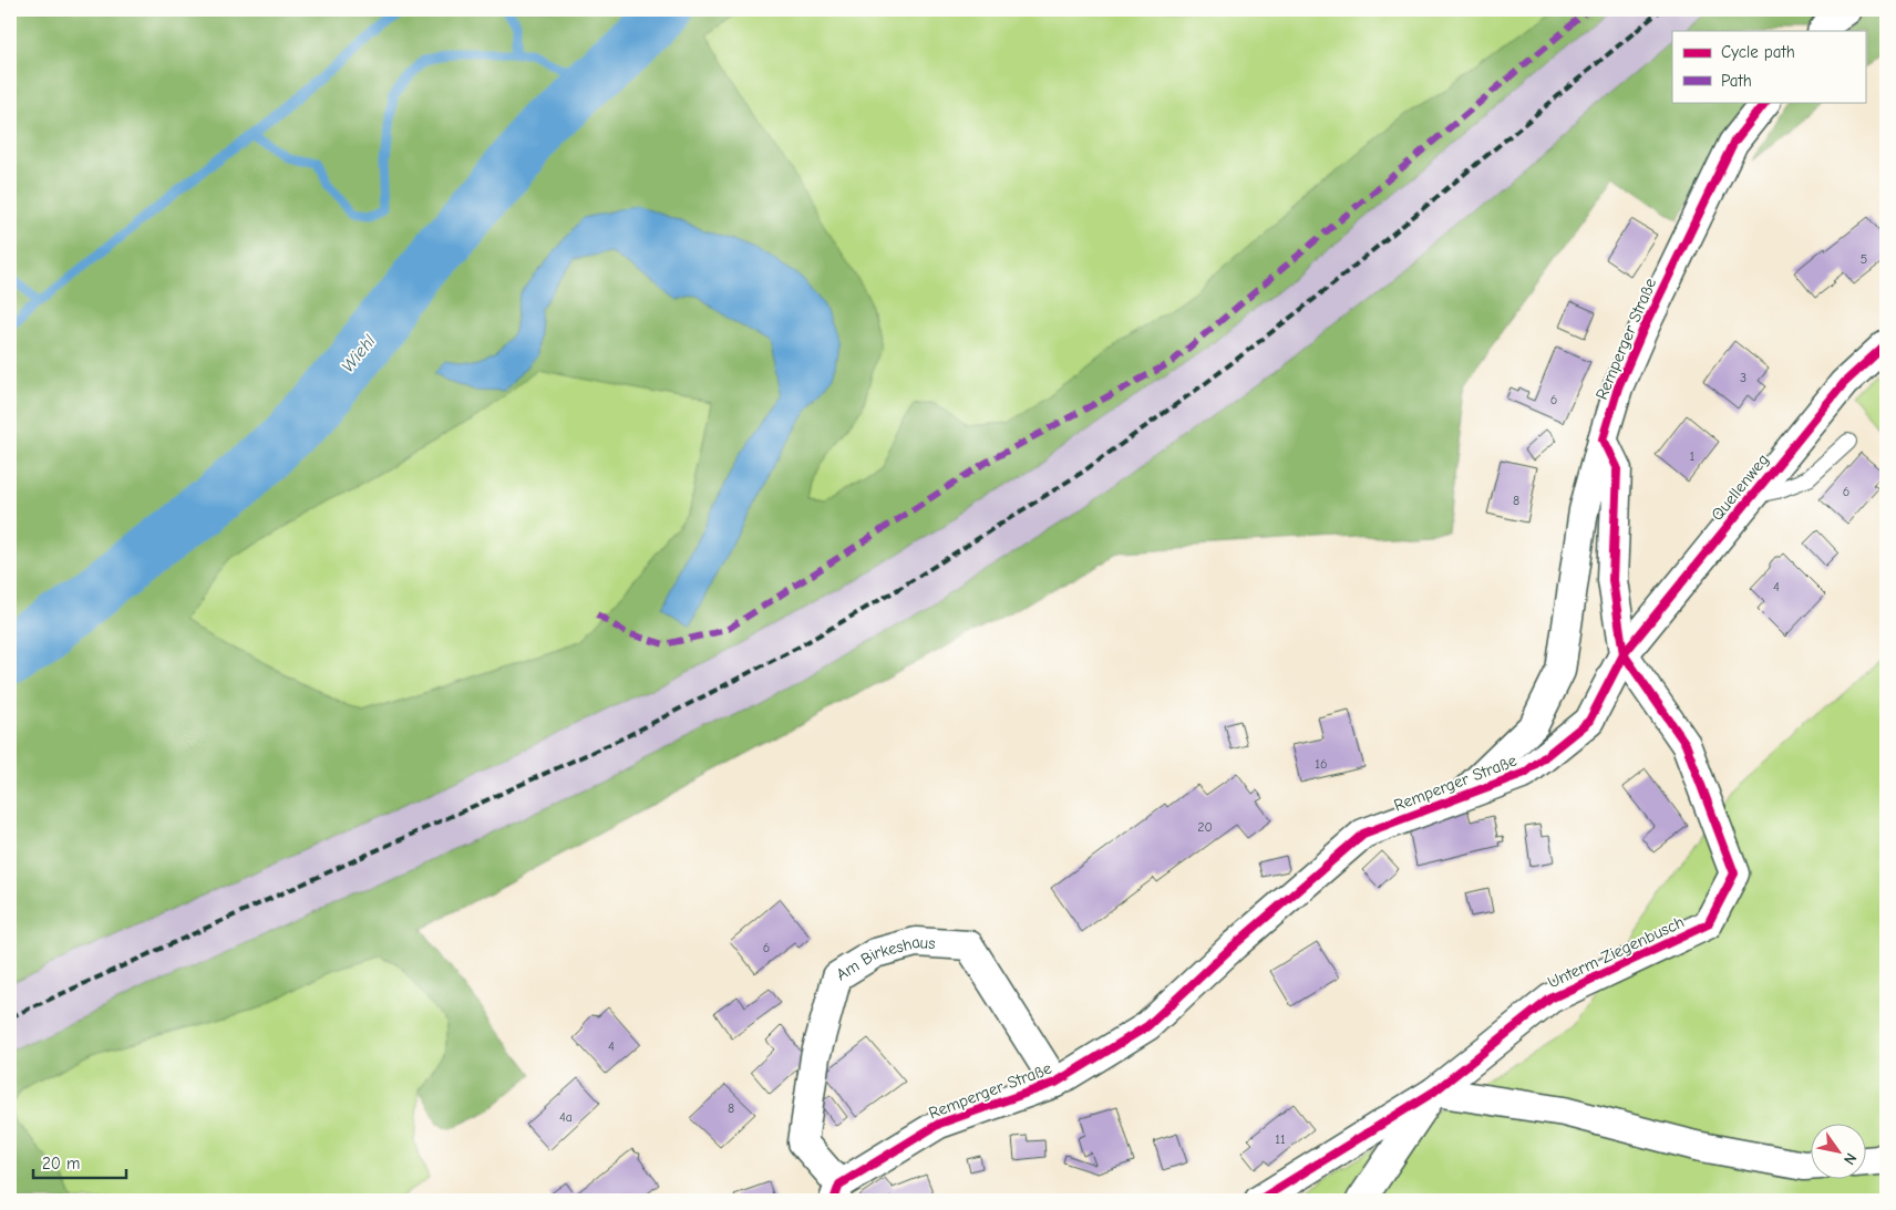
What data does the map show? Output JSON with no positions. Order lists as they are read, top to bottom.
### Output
{
  "streets": {
    "street": [
      "Remperger Straße",
      "Quellenweg",
      "Unterm Ziegenbusch",
      "Am Birkeshaus"
    ]
  },
  "crossings": [
    ["Remperger Straße", "Quellenweg"],
    ["Remperger Straße", "Unterm Ziegenbusch"],
    ["Remperger Straße", "Am Birkeshaus"],
    ["Quellenweg", "Unterm Ziegenbusch"]
  ],
  "water": ["Wiehl"],
  "house_numbers": [
    "5",
    "3",
    "6",
    "1",
    "6",
    "8",
    "4",
    "16",
    "20",
    "6",
    "4",
    "8",
    "4a",
    "11"
  ],
  "legend": ["Cycle path", "Path"],
  "scale_bar": "20 m",
  "north": "bottom right"
}
